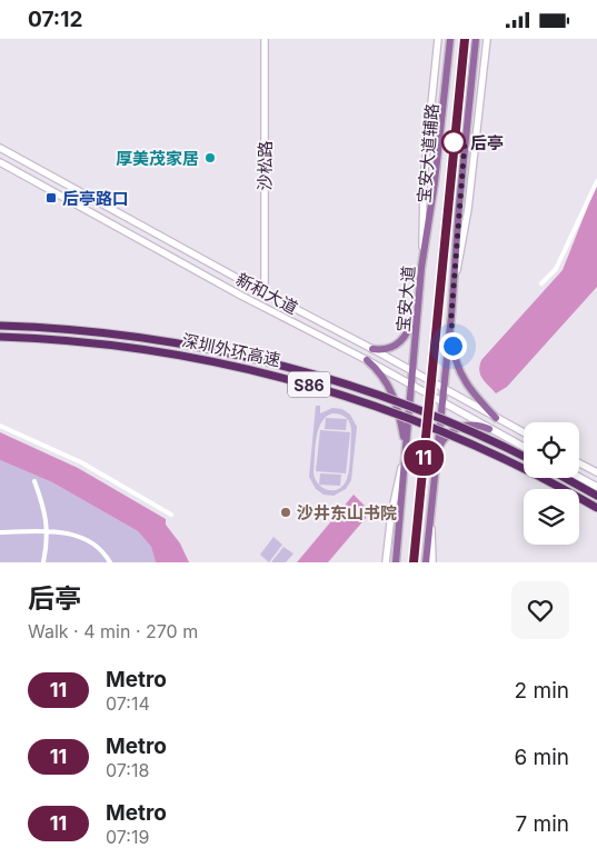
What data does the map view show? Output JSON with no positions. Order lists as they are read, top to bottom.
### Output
{
  "streets": {
    "highway": ["深圳外环高速", "S86"],
    "main road": [
      "宝安大道辅路",
      "沙松路",
      "新和大道",
      "宝安大道"
    ]
  },
  "crossings": [
    ["宝安大道辅路", "宝安大道"],
    ["沙松路", "新和大道"],
    ["新和大道", "宝安大道"]
  ],
  "places": {
    "other": ["后亭", "厚美茂家居", "沙井东山书院"],
    "transit": ["后亭路口"]
  },
  "lines": ["metro line 11"],
  "page": {
    "status": "07:12",
    "on_map": "11",
    "heading": ["后亭", "Walk · 4 min · 270 m"],
    "list": [
      {
        "mark": "11",
        "name": "Metro",
        "note": "07:14",
        "value": "2 min"
      },
      {
        "mark": "11",
        "name": "Metro",
        "note": "07:18",
        "value": "6 min"
      },
      {
        "mark": "11",
        "name": "Metro",
        "note": "07:19",
        "value": "7 min"
      }
    ]
  }
}
